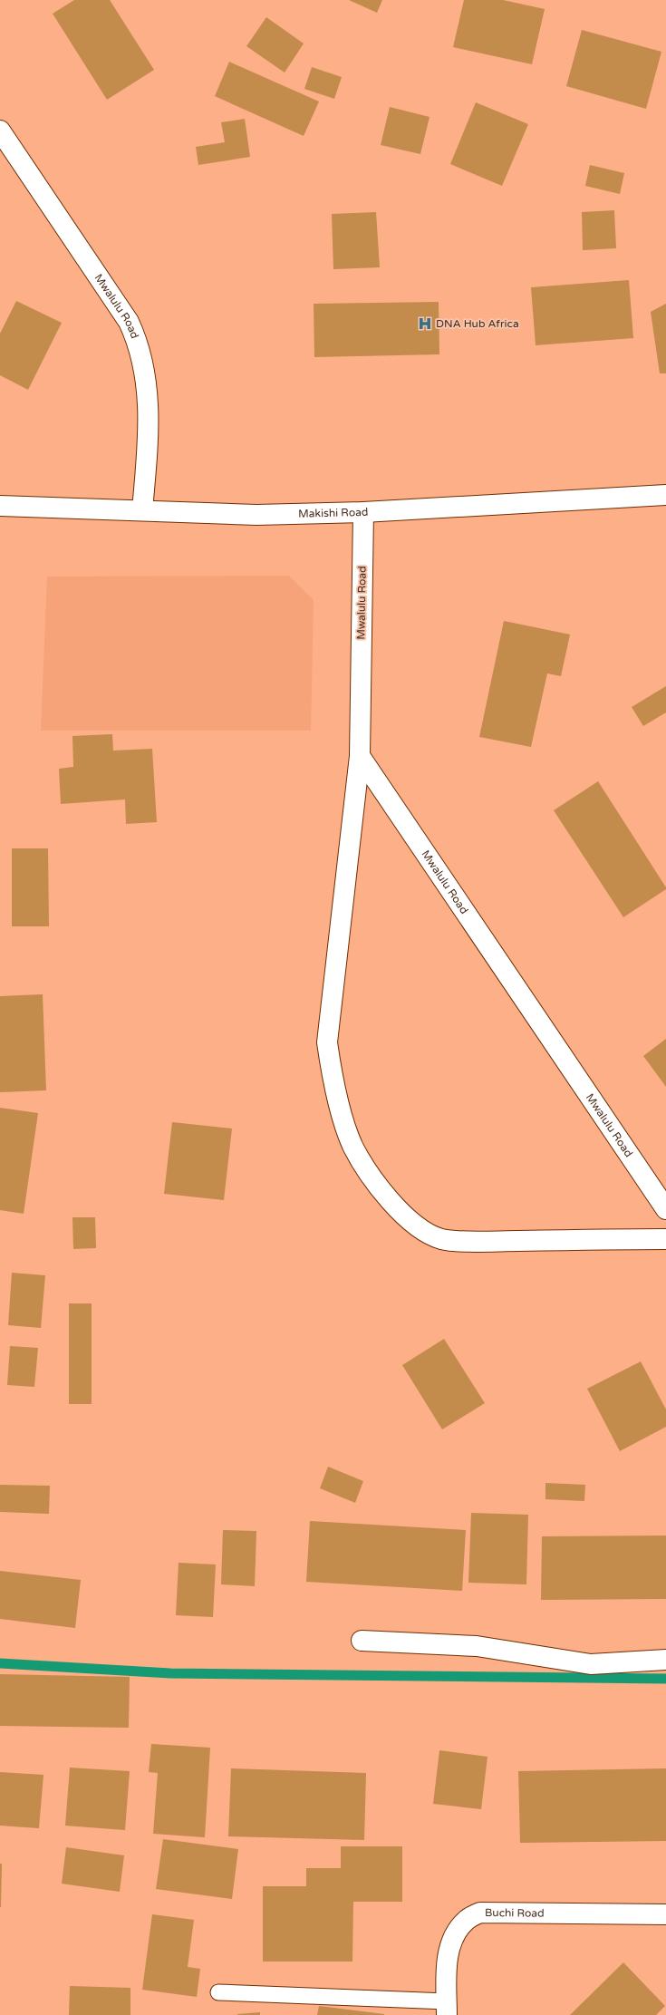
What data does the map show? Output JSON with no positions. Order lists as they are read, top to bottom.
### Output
{
  "streets": {
    "street": ["Mwalulu Road", "Makishi Road", "Buchi Road"]
  },
  "crossings": [
    ["Mwalulu Road", "Makishi Road"]
  ],
  "places": {
    "hospital": ["DNA Hub Africa"]
  }
}
